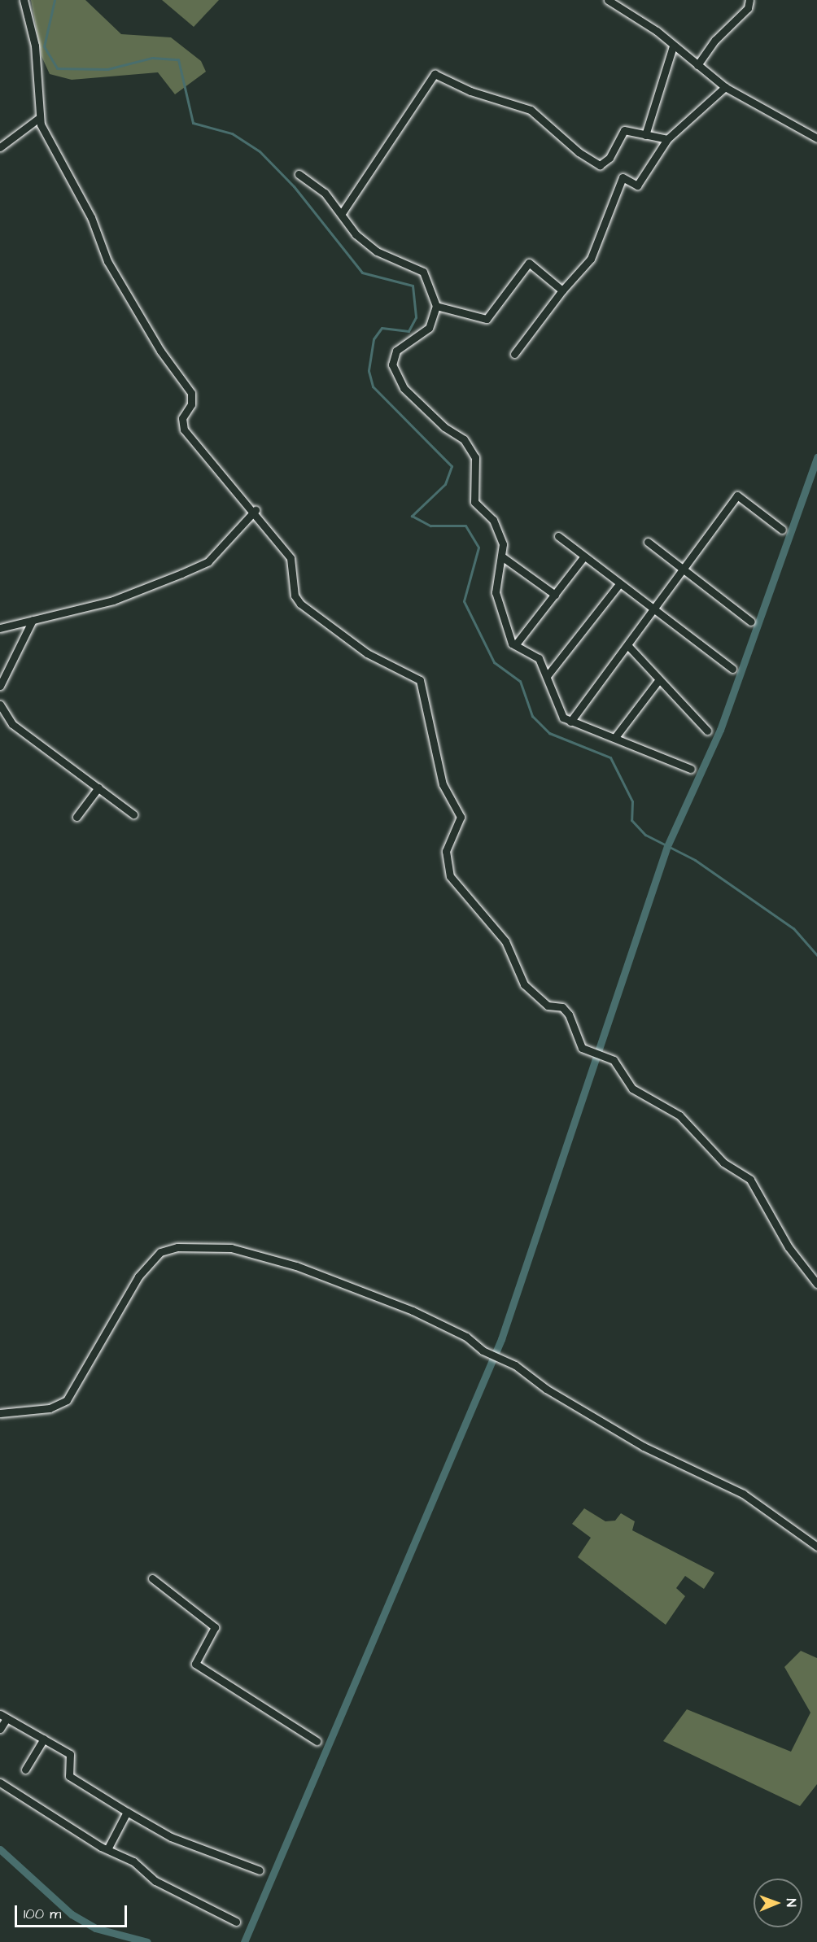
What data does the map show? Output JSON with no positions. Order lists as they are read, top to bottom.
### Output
{
  "scale_bar": "100 m",
  "north": "right"
}
